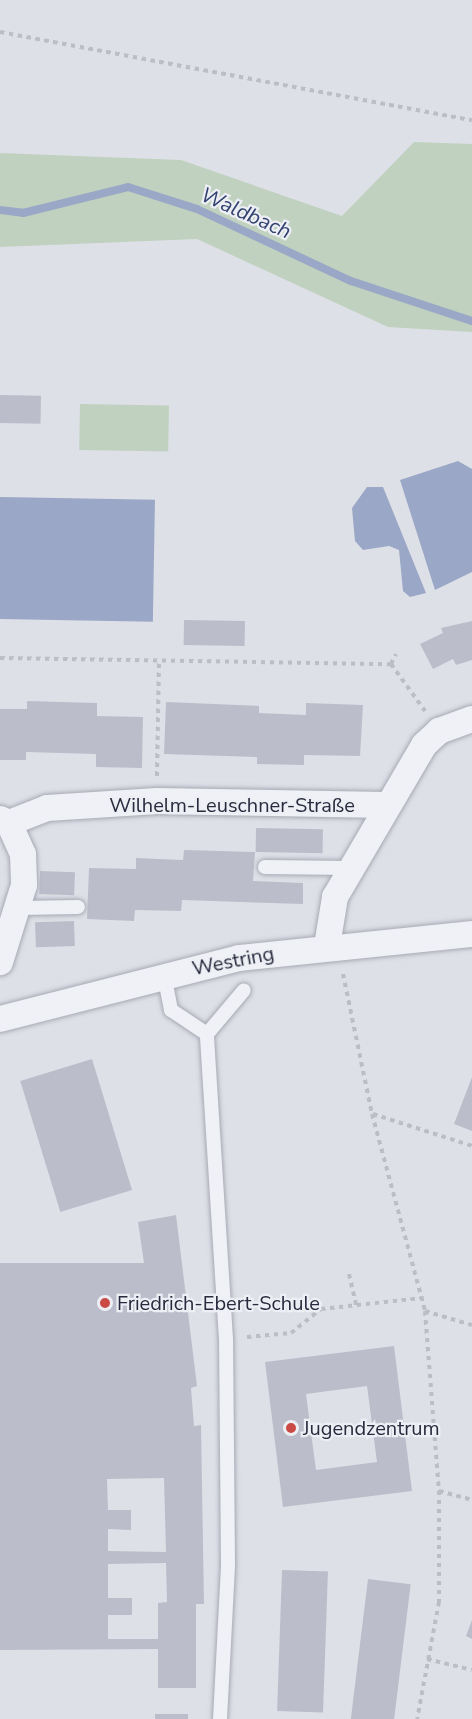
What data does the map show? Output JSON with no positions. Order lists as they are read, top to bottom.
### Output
{
  "streets": {
    "street": ["Wilhelm-Leuschner-Straße", "Westring"]
  },
  "crossings": [
    ["Wilhelm-Leuschner-Straße", "Westring"]
  ],
  "water": ["Waldbach"],
  "places": ["Friedrich-Ebert-Schule", "Jugendzentrum"]
}
